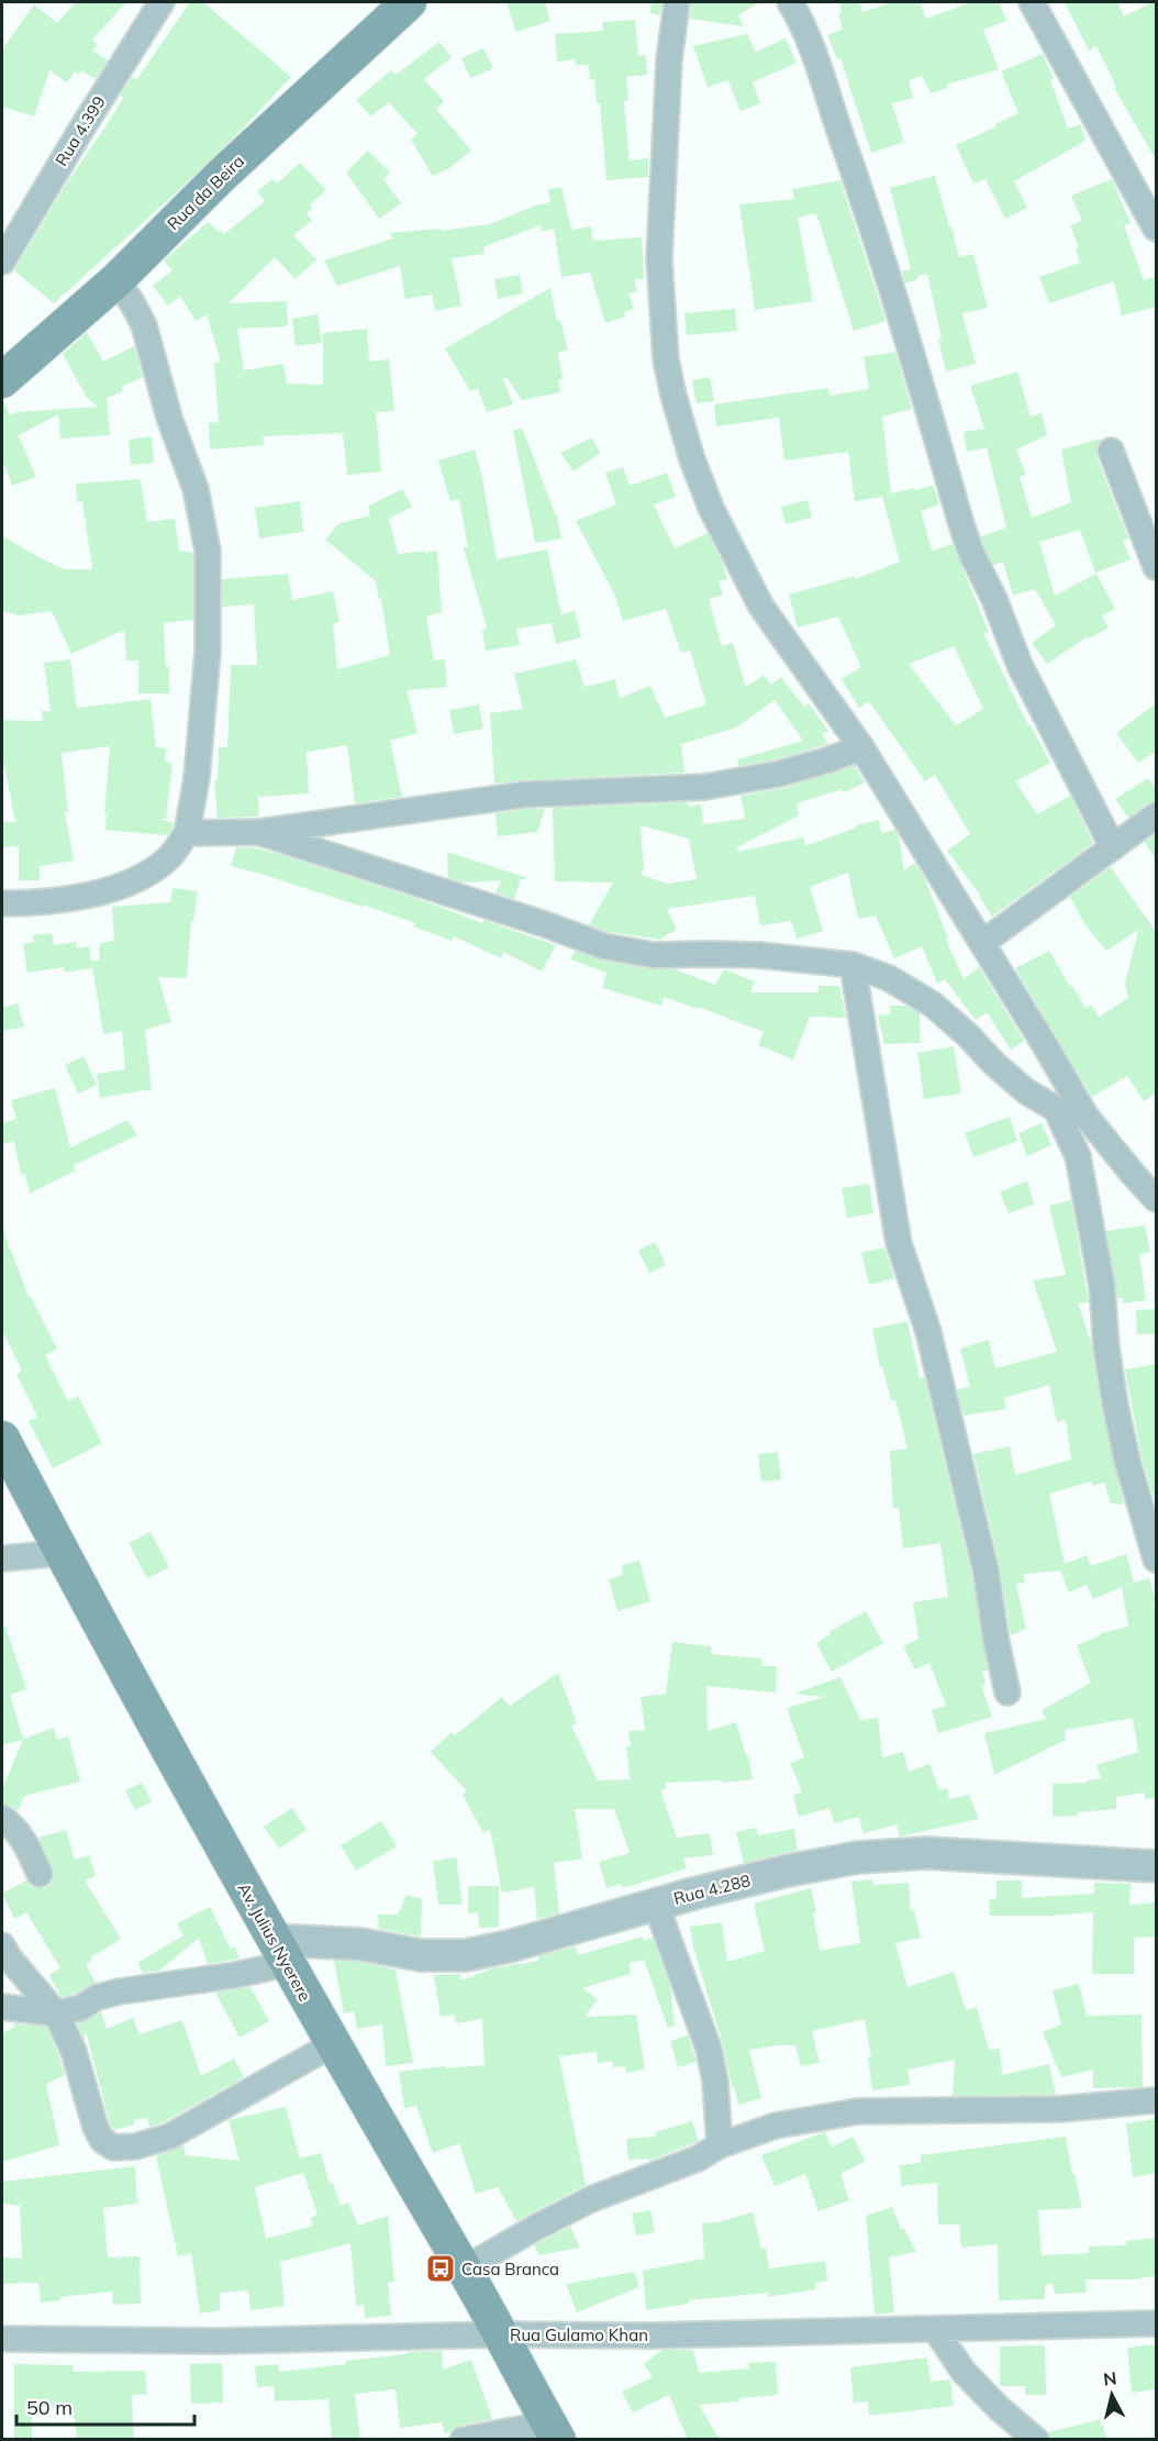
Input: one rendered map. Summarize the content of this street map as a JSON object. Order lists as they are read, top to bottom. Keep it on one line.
{"streets":{"main road":["Rua da Beira","Av. Julius Nyerere"],"street":["Rua 4.399","Rua 4.288","Rua Gulamo Khan"]},"crossings":[["Rua 4.288","Av. Julius Nyerere"],["Av. Julius Nyerere","Rua Gulamo Khan"]],"places":{"bus stop":["Casa Branca"]},"scale_bar":"50 m","north":"top"}
